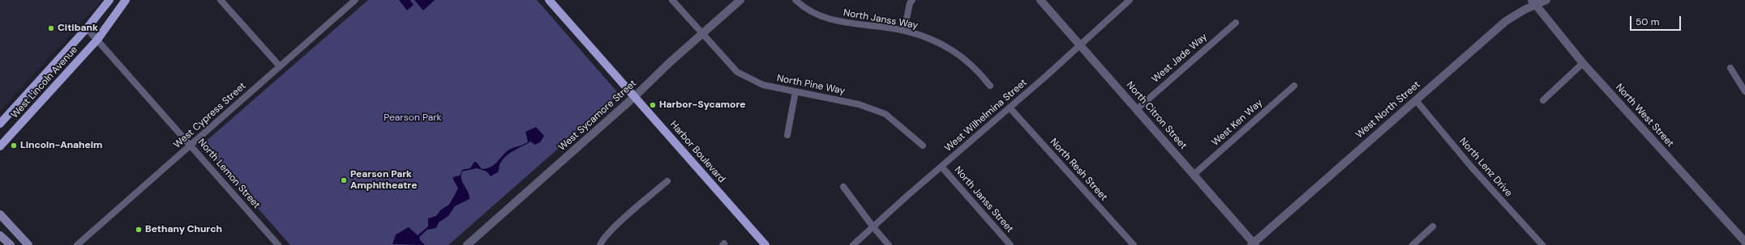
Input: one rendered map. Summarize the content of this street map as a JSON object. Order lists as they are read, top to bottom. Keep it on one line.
{"streets":{"main road":["West Lincoln Avenue","Harbor Boulevard"],"street":["North Janss Way","West Jade Way","North Pine Way","West North Street","West Cypress Street","West Sycamore Street","West Wilhelmina Street","North Citron Street","North West Street","West Ken Way","North Lenz Drive","North Resh Street","North Lemon Street","North Janss Street"]},"crossings":[["West Jade Way","North Citron Street"],["West Lincoln Avenue","North Lemon Street"],["North Pine Way","West Sycamore Street"],["West North Street","North Citron Street"],["West North Street","North West Street"],["West North Street","North Lenz Drive"],["West Cypress Street","North Lemon Street"],["West Sycamore Street","Harbor Boulevard"],["West Wilhelmina Street","North Citron Street"],["West Wilhelmina Street","North Resh Street"],["West Wilhelmina Street","North Janss Street"],["North Citron Street","West Ken Way"]],"parks":["Pearson Park"],"places":["Citibank","Harbor-Sycamore","Lincoln-Anaheim","Pearson Park Amphitheatre","Bethany Church"],"scale_bar":"50 m"}
